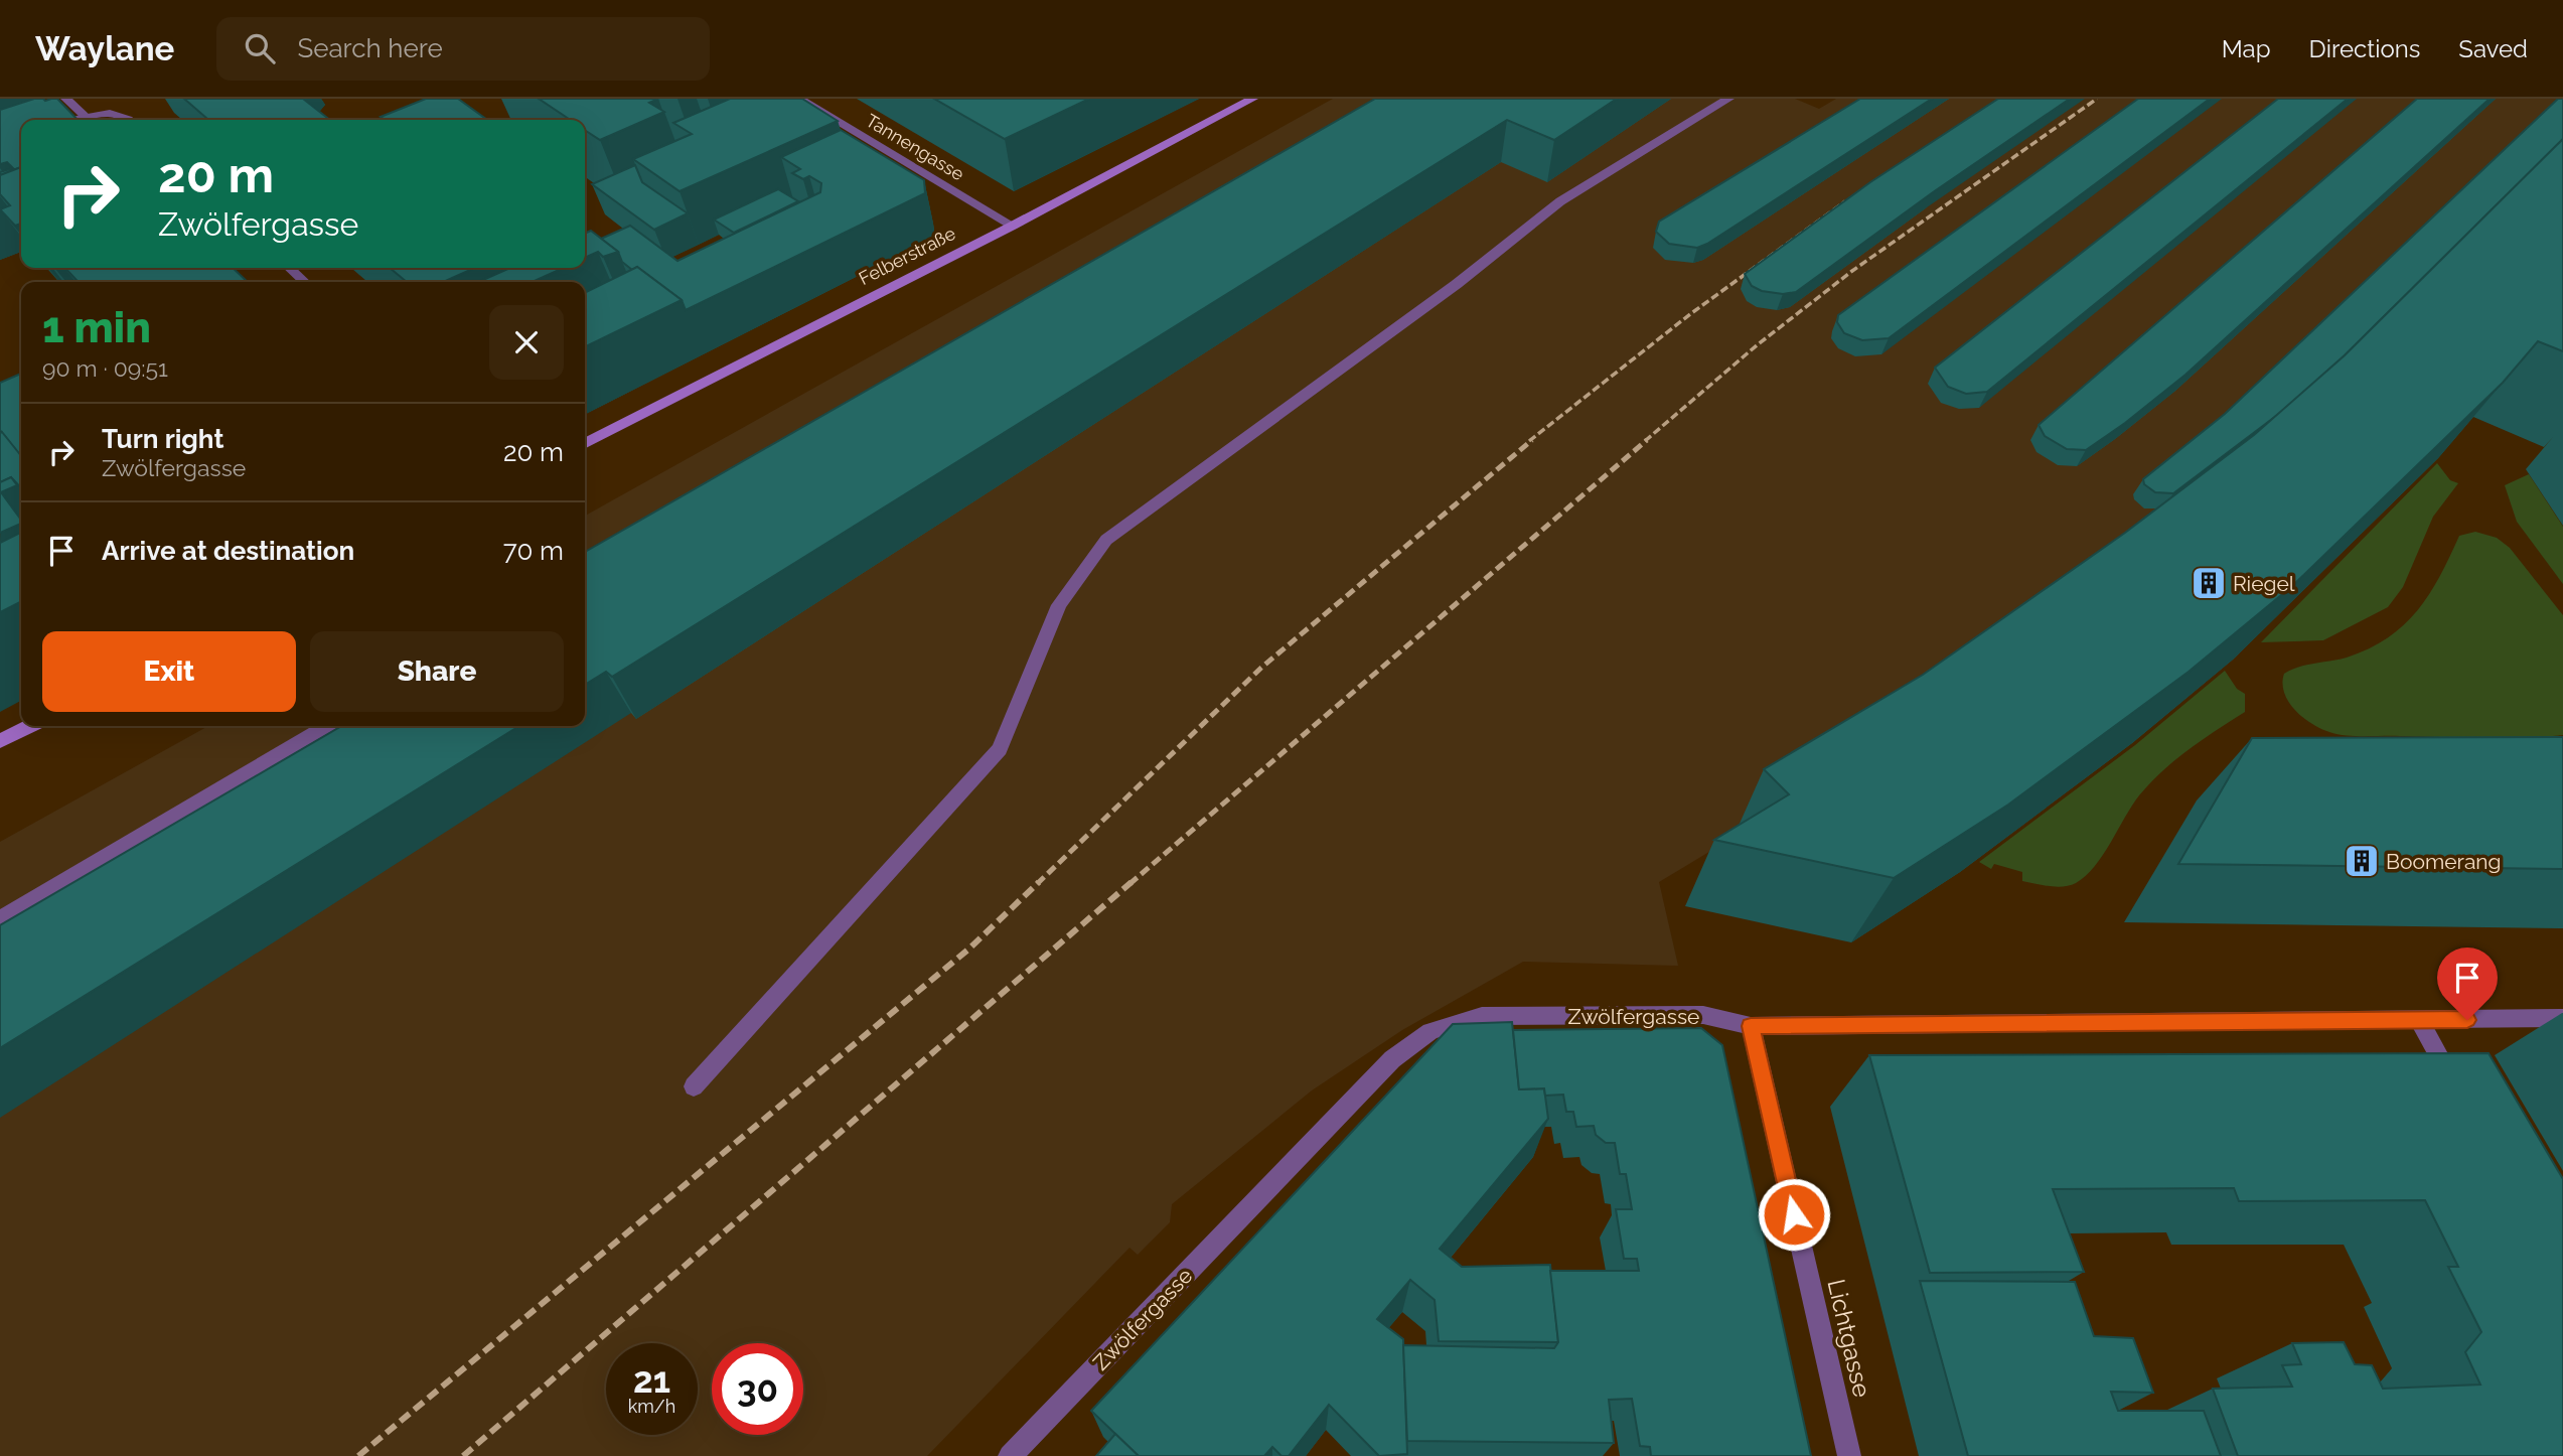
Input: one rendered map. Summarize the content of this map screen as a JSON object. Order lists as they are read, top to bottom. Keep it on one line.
{"streets":{"main road":["Felberstraße"],"street":["Tannengasse","Zwölfergasse","Lichtgasse"]},"crossings":[["Tannengasse","Felberstraße"],["Zwölfergasse","Lichtgasse"]],"places":{"building":["Riegel","Boomerang"]},"page":{"header":"Waylane","search":"Search here","nav":["Map","Directions","Saved"],"turn":["20 m","Zwölfergasse"],"heading":["1 min","90 m · 09:51"],"list":[{"name":"Turn right","note":"Zwölfergasse","value":"20 m"},{"name":"Arrive at destination","value":"70 m"}],"buttons":["Exit","Share"],"speed":"21 km/h","limit":"30"}}
